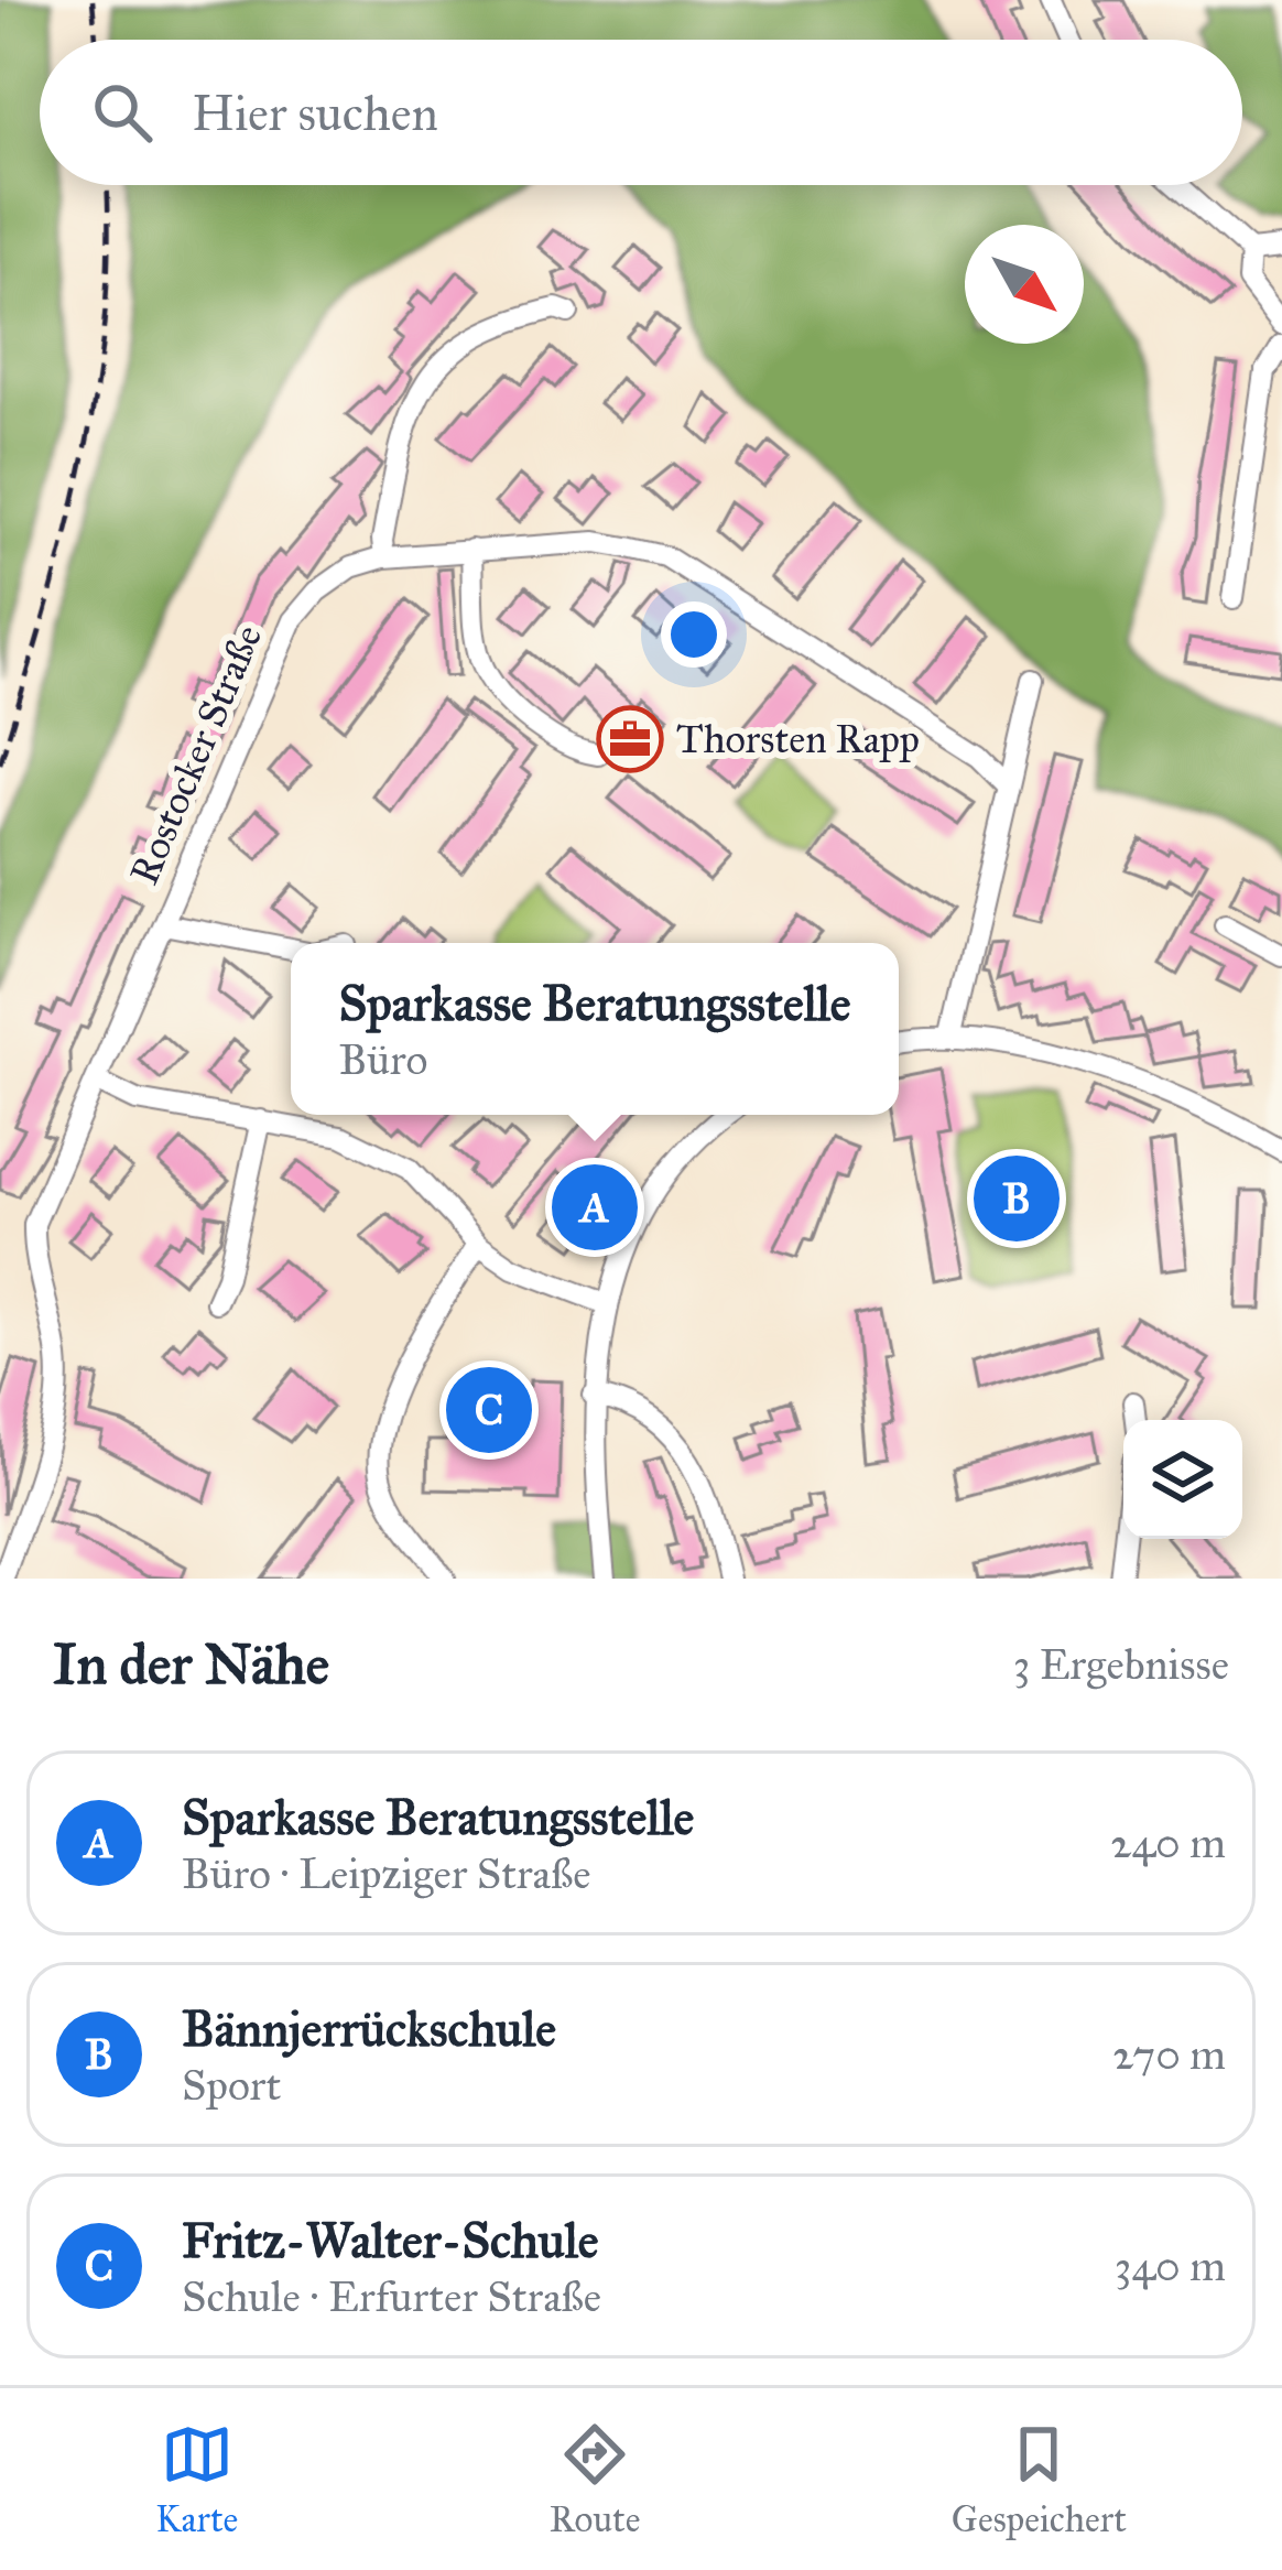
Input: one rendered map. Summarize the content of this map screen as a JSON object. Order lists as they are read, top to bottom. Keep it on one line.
{"streets":{"street":["Rostocker Straße"]},"places":{"office":["Thorsten Rapp"]},"north":"bottom right","page":{"search":"Hier suchen","popup":["Sparkasse Beratungsstelle","Büro"],"pins":["B","A","C"],"heading":["In der Nähe","3 Ergebnisse"],"list":[{"mark":"A","name":"Sparkasse Beratungsstelle","note":"Büro · Leipziger Straße","value":"240 m"},{"mark":"B","name":"Bännjerrückschule","note":"Sport","value":"270 m"},{"mark":"C","name":"Fritz-Walter-Schule","note":"Schule · Erfurter Straße","value":"340 m"}],"nav":["Karte","Route","Gespeichert"]}}
